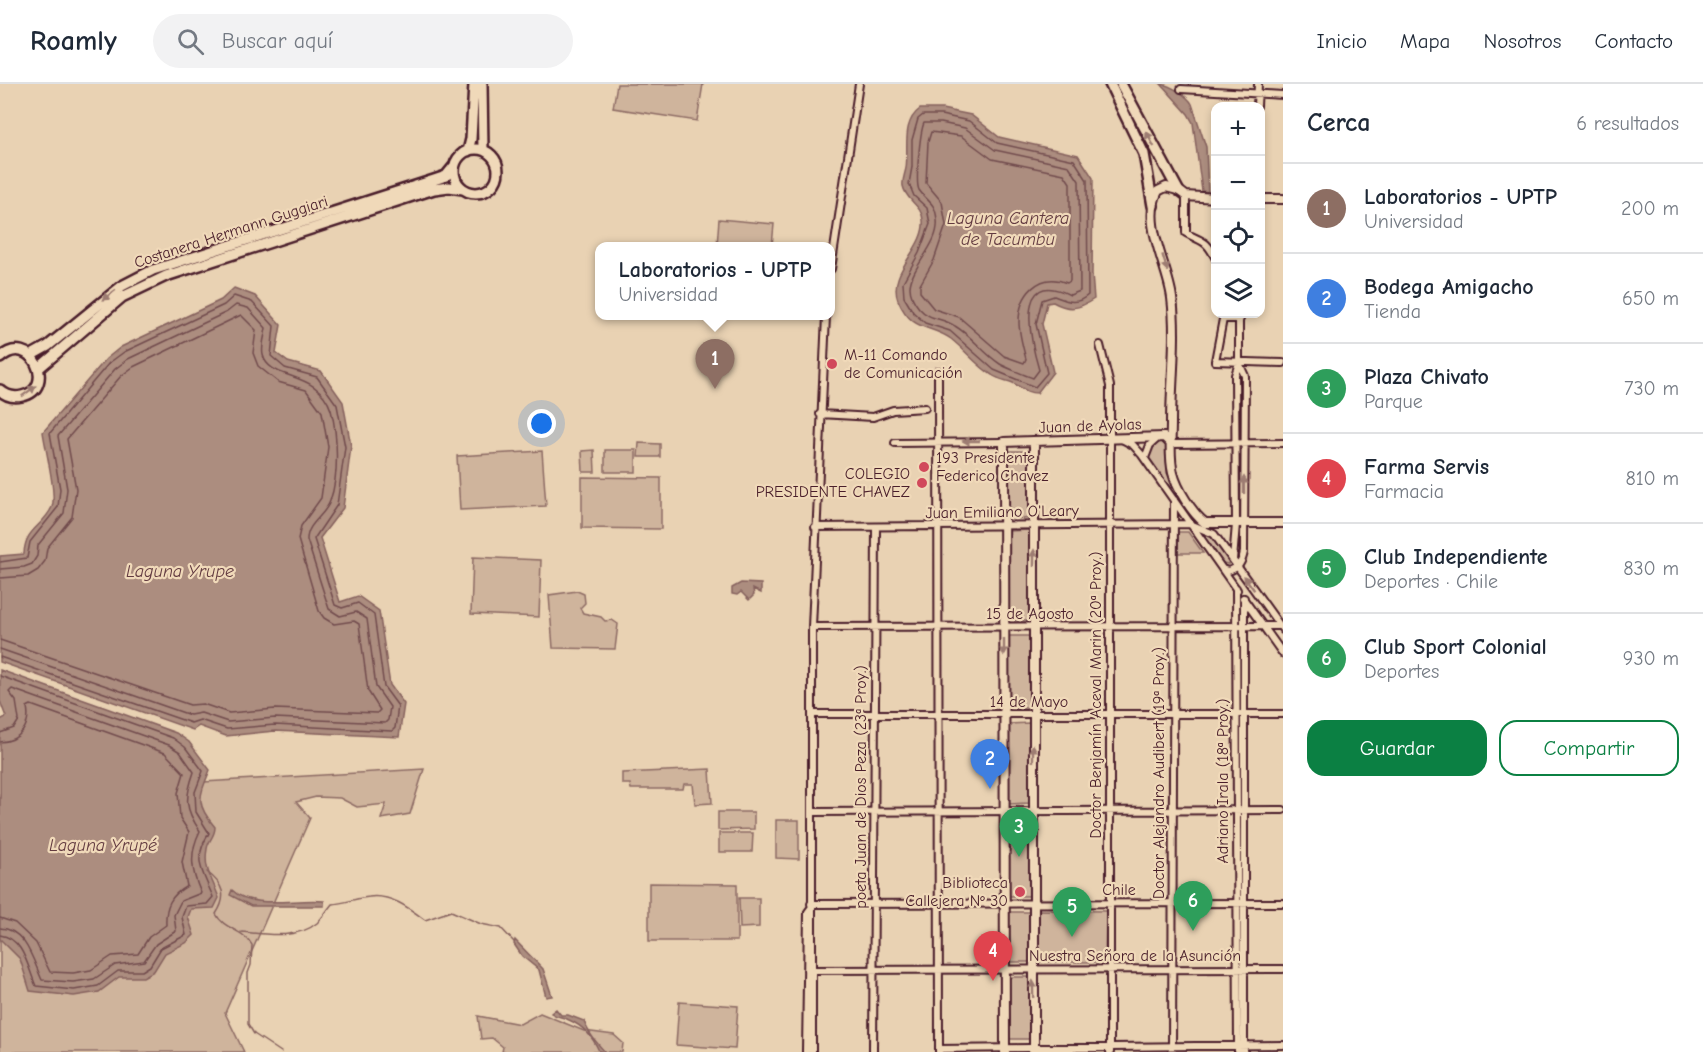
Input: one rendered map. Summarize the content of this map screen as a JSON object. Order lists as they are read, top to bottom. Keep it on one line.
{"streets":{"highway":["Costanera Hermann Guggiari"],"main road":["Juan de Ayolas"],"street":["Juan Emiliano O'Leary","15 de Agosto","Doctor Benjamín Aceval Marin (20ª Proy.)","14 de Mayo","Doctor Alejandro Audibert (19ª Proy.)","Adriano Irala (18ª Proy.)","poeta Juan de Dios Peza (23ª Proy.)","Chile","Nuestra Señora de la Asunción"]},"crossings":[["Juan de Ayolas","Doctor Benjamín Aceval Marin (20ª Proy.)"],["Juan Emiliano O'Leary","Doctor Benjamín Aceval Marin (20ª Proy.)"],["Juan Emiliano O'Leary","Doctor Alejandro Audibert (19ª Proy.)"],["Juan Emiliano O'Leary","poeta Juan de Dios Peza (23ª Proy.)"],["15 de Agosto","Doctor Benjamín Aceval Marin (20ª Proy.)"],["15 de Agosto","Doctor Alejandro Audibert (19ª Proy.)"],["15 de Agosto","Adriano Irala (18ª Proy.)"],["15 de Agosto","poeta Juan de Dios Peza (23ª Proy.)"],["Doctor Benjamín Aceval Marin (20ª Proy.)","14 de Mayo"],["Doctor Benjamín Aceval Marin (20ª Proy.)","Chile"],["Doctor Benjamín Aceval Marin (20ª Proy.)","Nuestra Señora de la Asunción"],["14 de Mayo","Doctor Alejandro Audibert (19ª Proy.)"],["14 de Mayo","Adriano Irala (18ª Proy.)"],["14 de Mayo","poeta Juan de Dios Peza (23ª Proy.)"],["Doctor Alejandro Audibert (19ª Proy.)","Chile"],["Doctor Alejandro Audibert (19ª Proy.)","Nuestra Señora de la Asunción"],["Adriano Irala (18ª Proy.)","Chile"],["Adriano Irala (18ª Proy.)","Nuestra Señora de la Asunción"],["poeta Juan de Dios Peza (23ª Proy.)","Chile"],["poeta Juan de Dios Peza (23ª Proy.)","Nuestra Señora de la Asunción"]],"water":["Laguna Cantera de Tacumbu","Laguna Yrupe","Laguna Yrupé"],"places":["M-11 Comando de Comunicación","193 Presidente Federico Chavez","COLEGIO PRESIDENTE CHAVEZ","Biblioteca Callejera Nº 30"],"page":{"header":"Roamly","search":"Buscar aquí","nav":["Inicio","Mapa","Nosotros","Contacto"],"heading":["Cerca","6 resultados"],"map_buttons":["+","−"],"list":[{"mark":"1","name":"Laboratorios - UPTP","note":"Universidad","value":"200 m"},{"mark":"2","name":"Bodega Amigacho","note":"Tienda","value":"650 m"},{"mark":"3","name":"Plaza Chivato","note":"Parque","value":"730 m"},{"mark":"4","name":"Farma Servis","note":"Farmacia","value":"810 m"},{"mark":"5","name":"Club Independiente","note":"Deportes · Chile","value":"830 m"},{"mark":"6","name":"Club Sport Colonial","note":"Deportes","value":"930 m"}],"popup":["Laboratorios - UPTP","Universidad"],"pins":["1","2","3","6","5","4"],"buttons":["Guardar","Compartir"]}}
